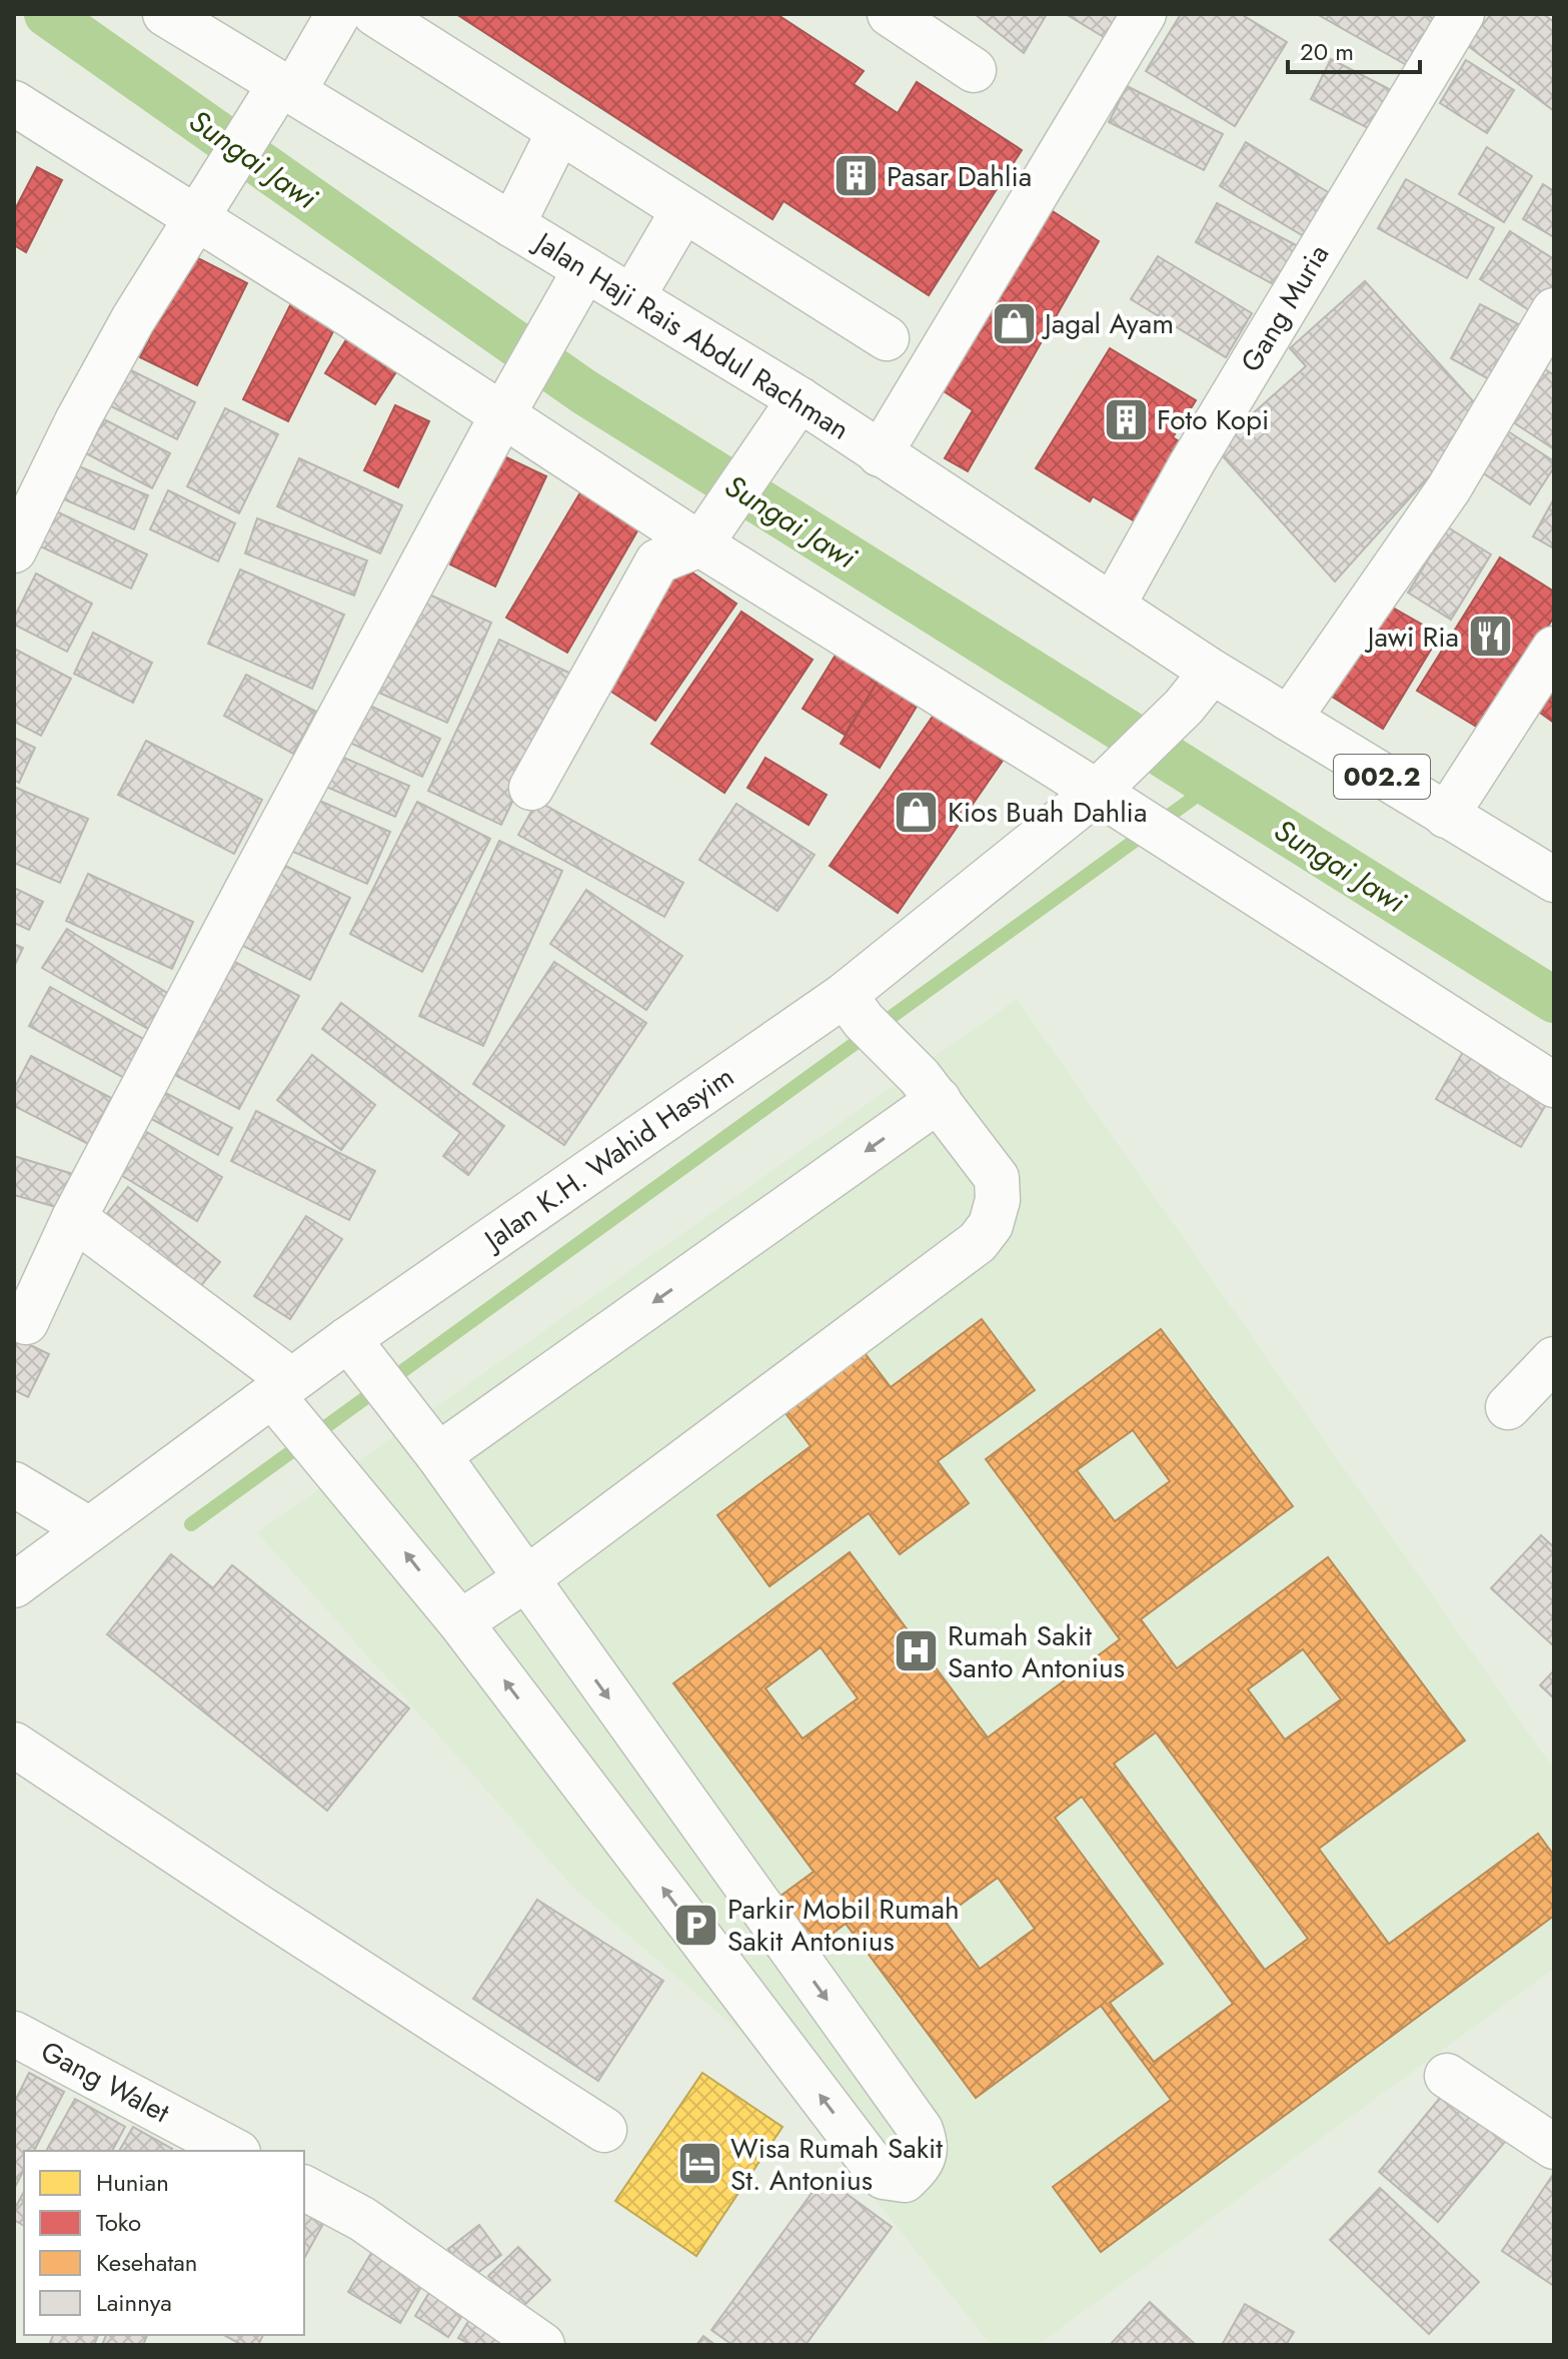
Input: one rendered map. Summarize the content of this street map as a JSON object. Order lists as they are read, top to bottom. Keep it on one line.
{"streets":{"street":["Gang Muria","Jalan Haji Rais Abdul Rachman","002.2","Jalan K.H. Wahid Hasyim","Gang Walet"]},"crossings":[["Gang Muria","Jalan Haji Rais Abdul Rachman"],["Jalan Haji Rais Abdul Rachman","002.2"],["Jalan Haji Rais Abdul Rachman","Jalan K.H. Wahid Hasyim"],["002.2","Jalan K.H. Wahid Hasyim"]],"water":["Sungai Jawi"],"places":{"building":["Pasar Dahlia","Foto Kopi"],"shop":["Jagal Ayam","Kios Buah Dahlia"],"restaurant":["Jawi Ria"],"hospital":["Rumah Sakit Santo Antonius"],"parking":["Parkir Mobil Rumah Sakit Antonius"],"hotel":["Wisa Rumah Sakit St. Antonius"]},"legend":["Hunian","Toko","Kesehatan","Lainnya"],"scale_bar":"20 m"}
